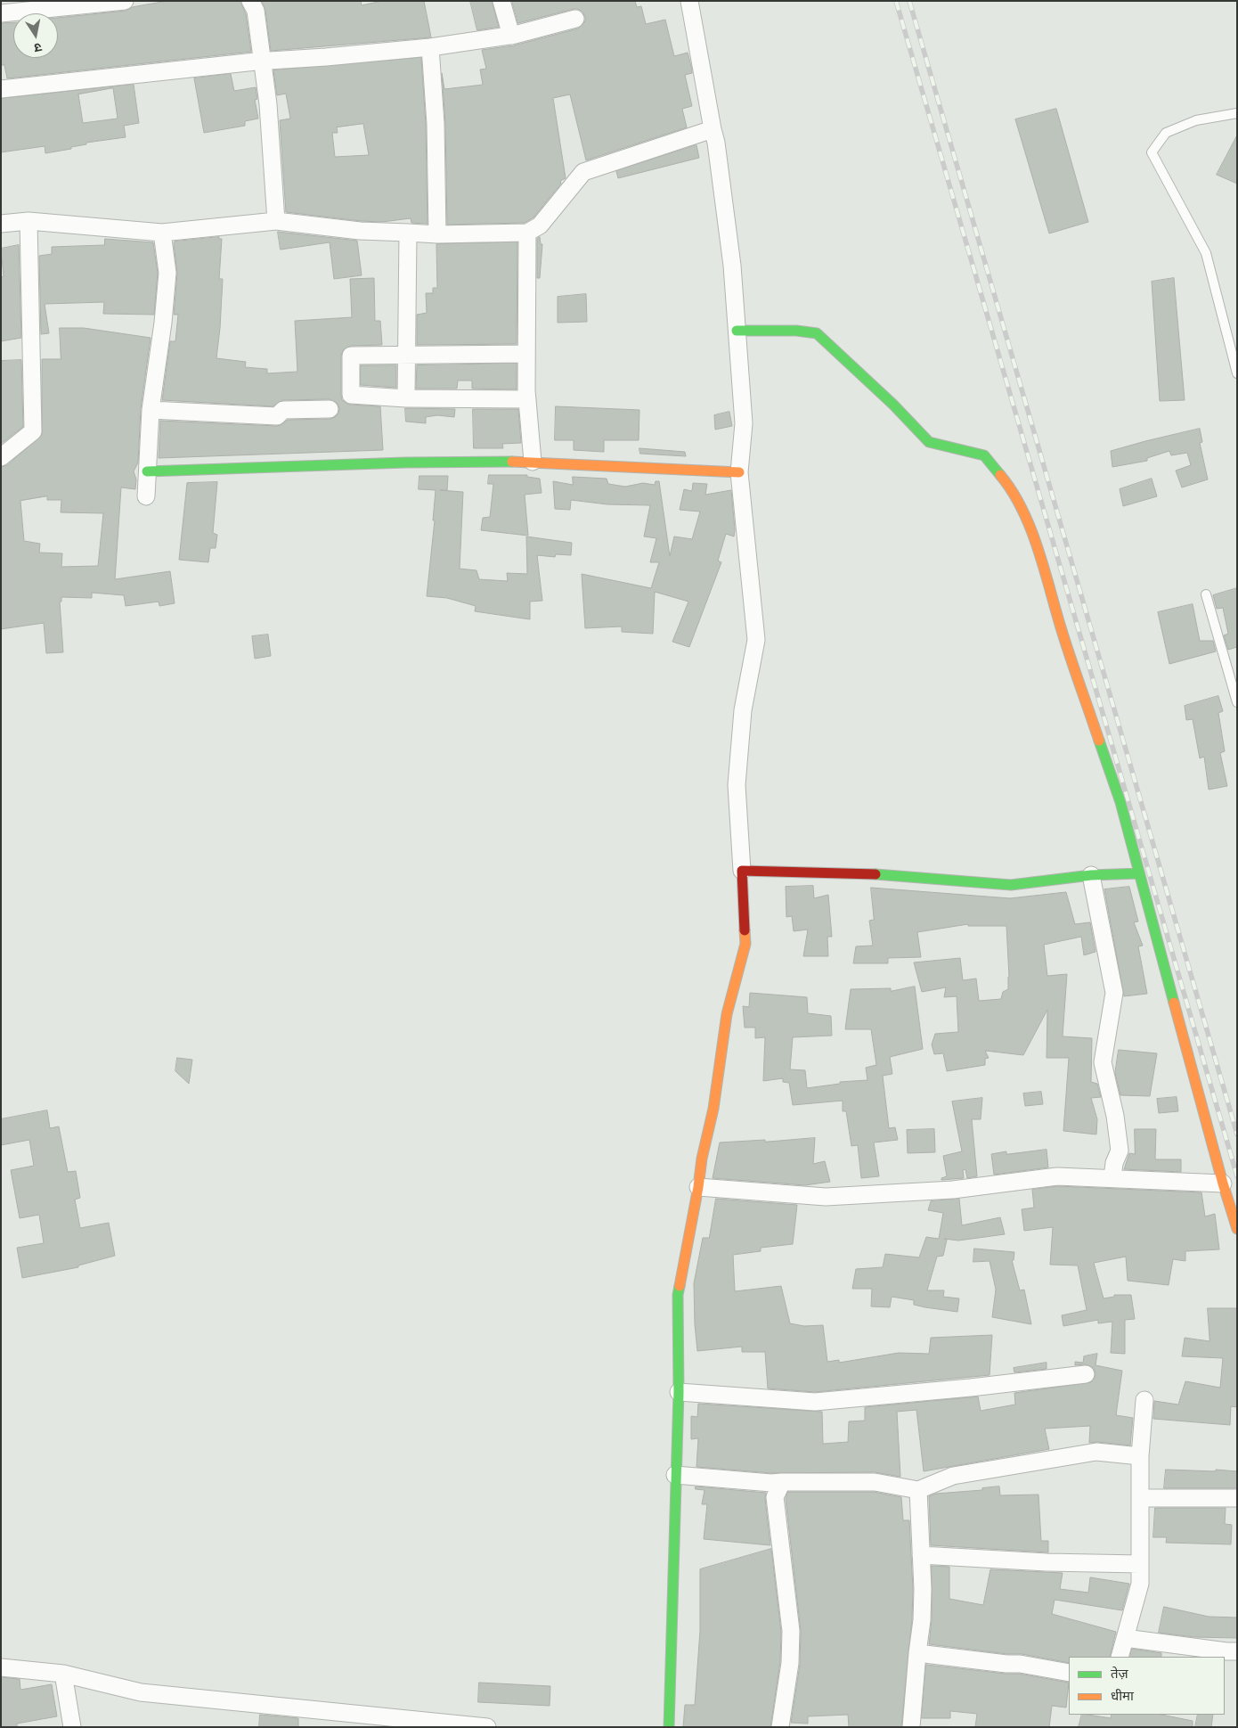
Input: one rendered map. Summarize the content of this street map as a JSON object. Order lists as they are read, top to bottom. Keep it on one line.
{"legend":["तेज़","धीमा"],"north":"bottom"}
